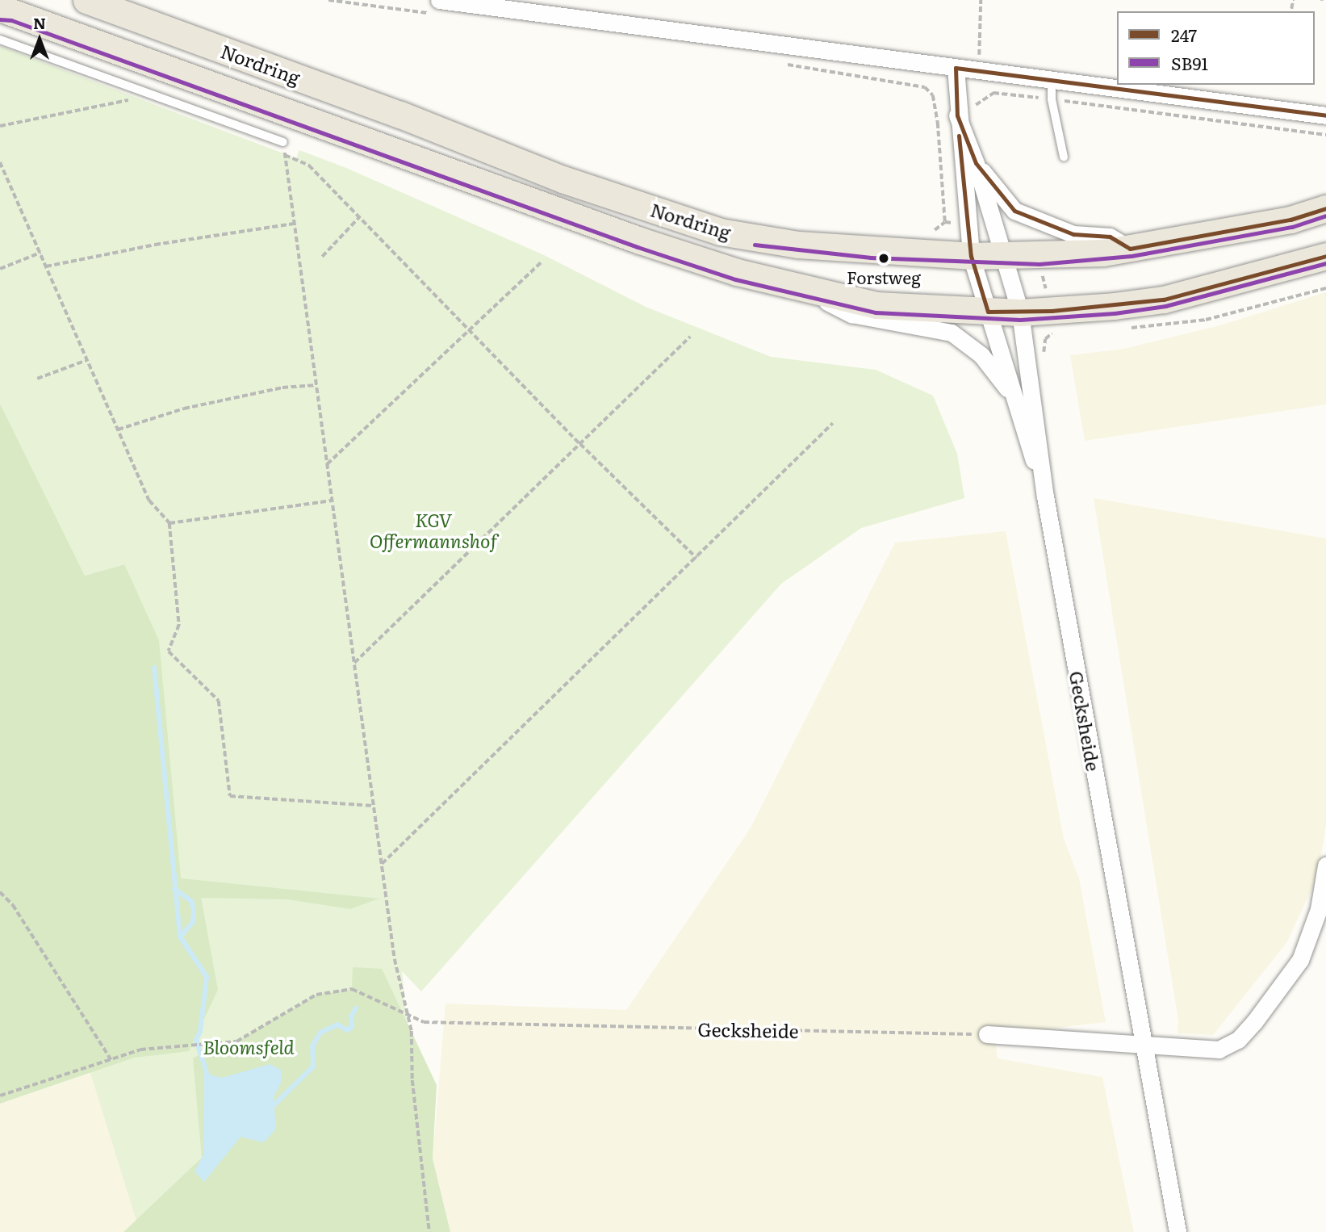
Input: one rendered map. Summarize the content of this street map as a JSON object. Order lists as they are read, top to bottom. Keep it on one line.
{"streets":{"main road":["Nordring"],"street":["Gecksheide"]},"crossings":[["Nordring","Gecksheide"]],"parks":["KGV Offermannshof","Bloomsfeld"],"places":["Forstweg"],"lines":["transit line SB91","transit line 247"],"legend":["247","SB91"],"north":"top"}
